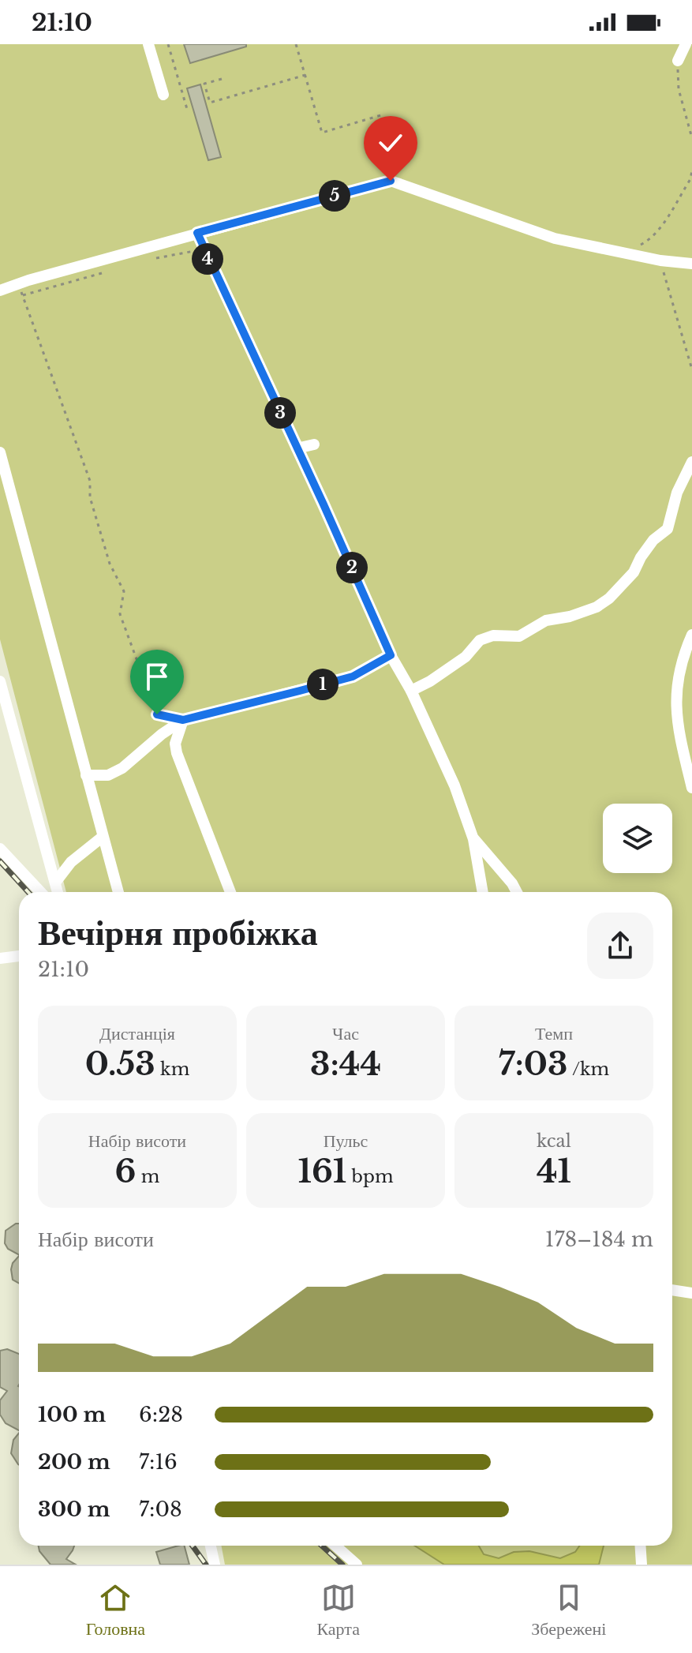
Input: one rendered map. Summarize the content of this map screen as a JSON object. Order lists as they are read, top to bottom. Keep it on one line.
{"page":{"status":"21:10","pins":["5","4","3","2","1"],"heading":["Вечірня пробіжка","21:10"],"stats":[["Дистанція","0.53 km"],["Час","3:44"],["Темп","7:03 /km"],["Набір висоти","6 m"],["Пульс","161 bpm"],["kcal","41"]],"chart":["Набір висоти","178–184 m"],"list":[{"name":"100 m","note":"6:28"},{"name":"200 m","note":"7:16"},{"name":"300 m","note":"7:08"}],"tabs":["Головна","Карта","Збережені"]}}
